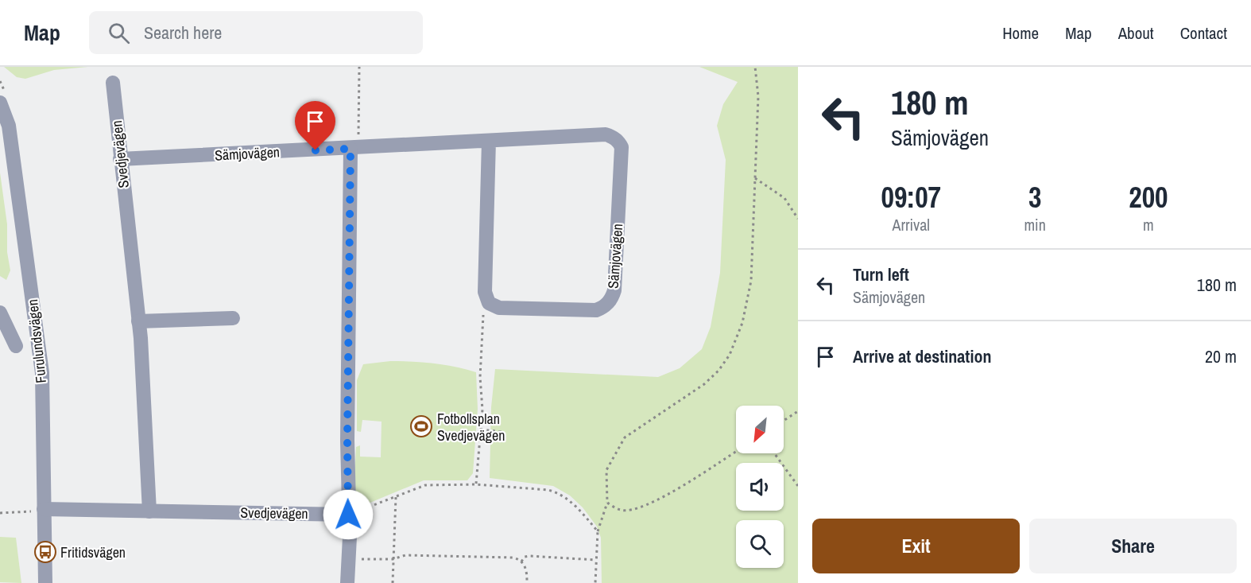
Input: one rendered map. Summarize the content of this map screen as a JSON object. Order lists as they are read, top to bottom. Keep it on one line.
{"streets":{"street":["Sämjovägen","Svedjevägen","Furulundsvägen"]},"crossings":[["Sämjovägen","Svedjevägen"],["Svedjevägen","Furulundsvägen"]],"places":{"sports":["Fotbollsplan Svedjevägen"],"bus stop":["Fritidsvägen"]},"north":"bottom left","page":{"header":"Map","search":"Search here","nav":["Home","Map","About","Contact"],"turn":["180 m","Sämjovägen"],"eta":["09:07","Arrival","3","min","200","m"],"list":[{"name":"Turn left","note":"Sämjovägen","value":"180 m"},{"name":"Arrive at destination","value":"20 m"}],"buttons":["Exit","Share"]}}
